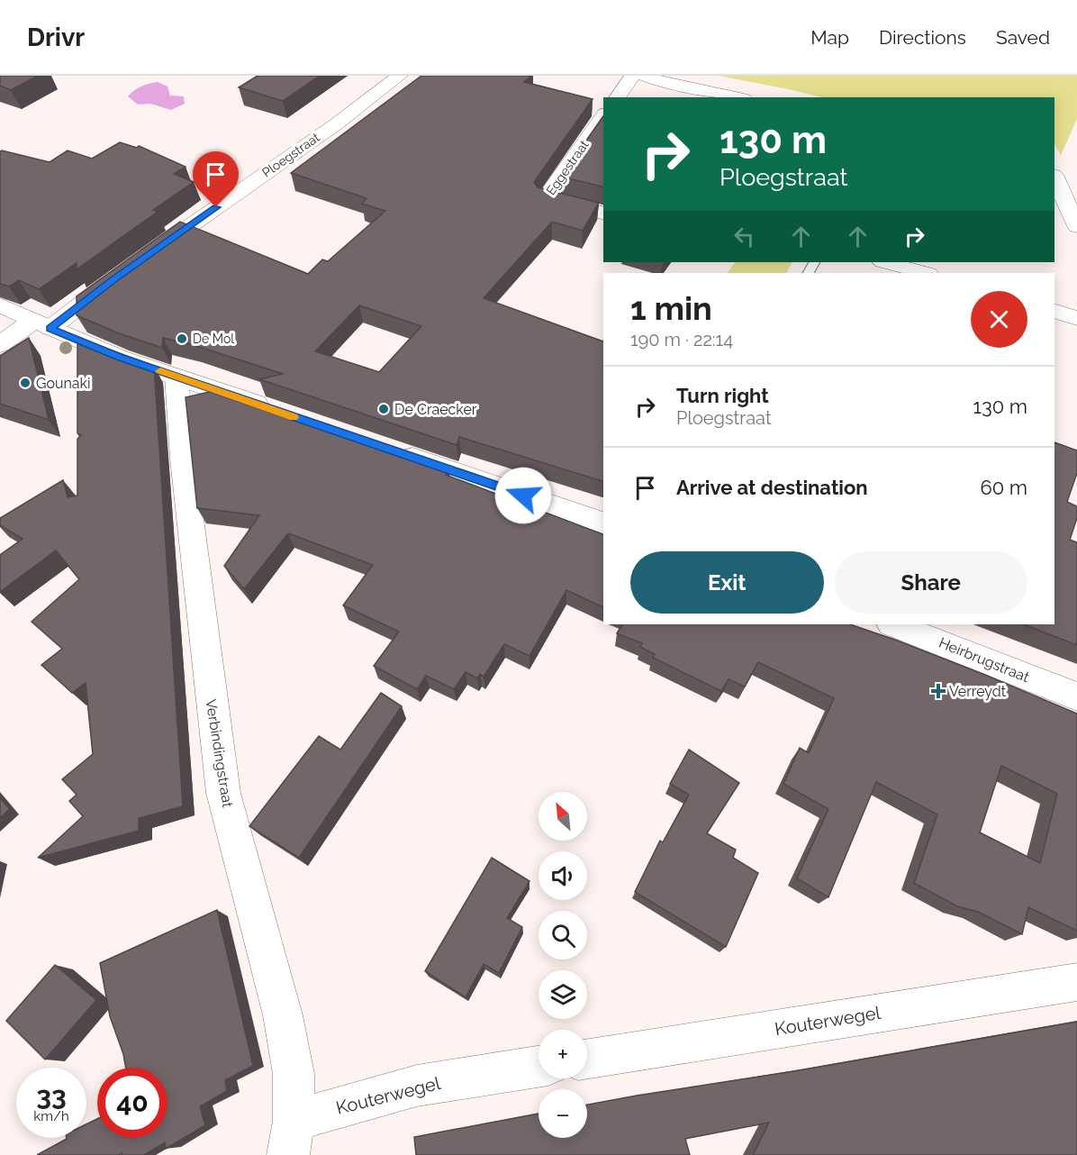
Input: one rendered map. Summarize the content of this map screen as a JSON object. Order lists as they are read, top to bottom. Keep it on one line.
{"streets":{"street":["Ploegstraat","Eggestraat","Heirbrugstraat","Verbindingstraat","Kouterwegel"]},"crossings":[["Verbindingstraat","Kouterwegel"]],"places":{"other":["De Mol","Gounaki","De Craecker"],"health":["Verreydt"]},"north":"top left","page":{"header":"Drivr","nav":["Map","Directions","Saved"],"turn":["130 m","Ploegstraat"],"heading":["1 min","190 m · 22:14"],"list":[{"name":"Turn right","note":"Ploegstraat","value":"130 m"},{"name":"Arrive at destination","value":"60 m"}],"buttons":["Exit","Share"],"map_buttons":["+","−"],"speed":"33 km/h","limit":"40"}}
